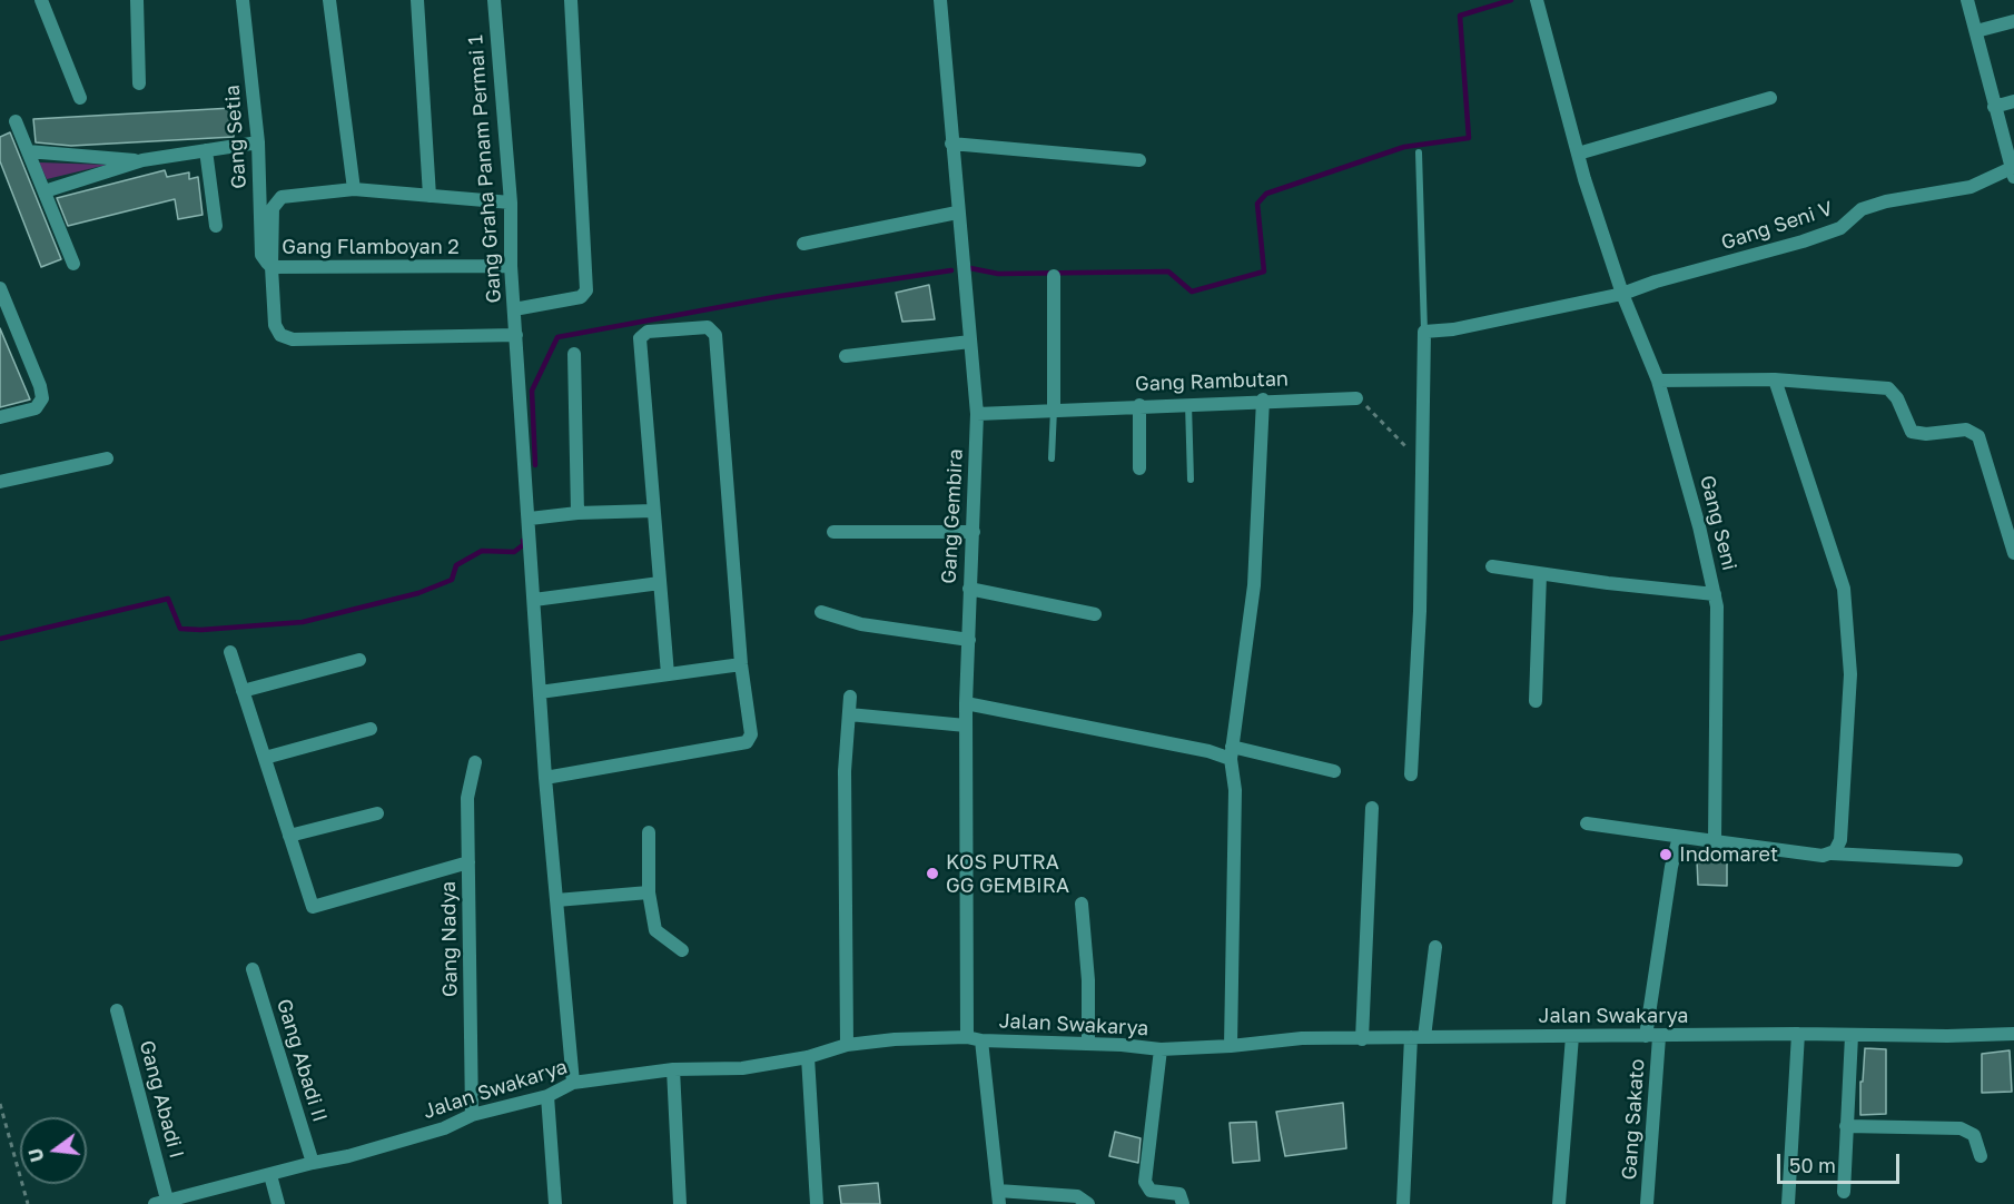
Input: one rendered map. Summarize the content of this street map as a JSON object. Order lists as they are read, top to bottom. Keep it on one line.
{"streets":{"street":["Gang Setia","Gang Graha Panam Permai 1","Gang Seni V","Gang Flamboyan 2","Gang Rambutan","Gang Gembira","Gang Seni","Gang Nadya","Jalan Swakarya","Gang Abadi II","Gang Abadi I","Gang Sakato"]},"crossings":[["Gang Setia","Gang Flamboyan 2"],["Gang Graha Panam Permai 1","Gang Flamboyan 2"],["Gang Graha Panam Permai 1","Jalan Swakarya"],["Gang Seni V","Gang Seni"],["Gang Rambutan","Gang Gembira"],["Gang Gembira","Jalan Swakarya"],["Gang Nadya","Jalan Swakarya"],["Jalan Swakarya","Gang Abadi II"],["Jalan Swakarya","Gang Abadi I"],["Jalan Swakarya","Gang Sakato"]],"places":["Indomaret","KOS PUTRA GG GEMBIRA"],"scale_bar":"50 m","north":"left"}
